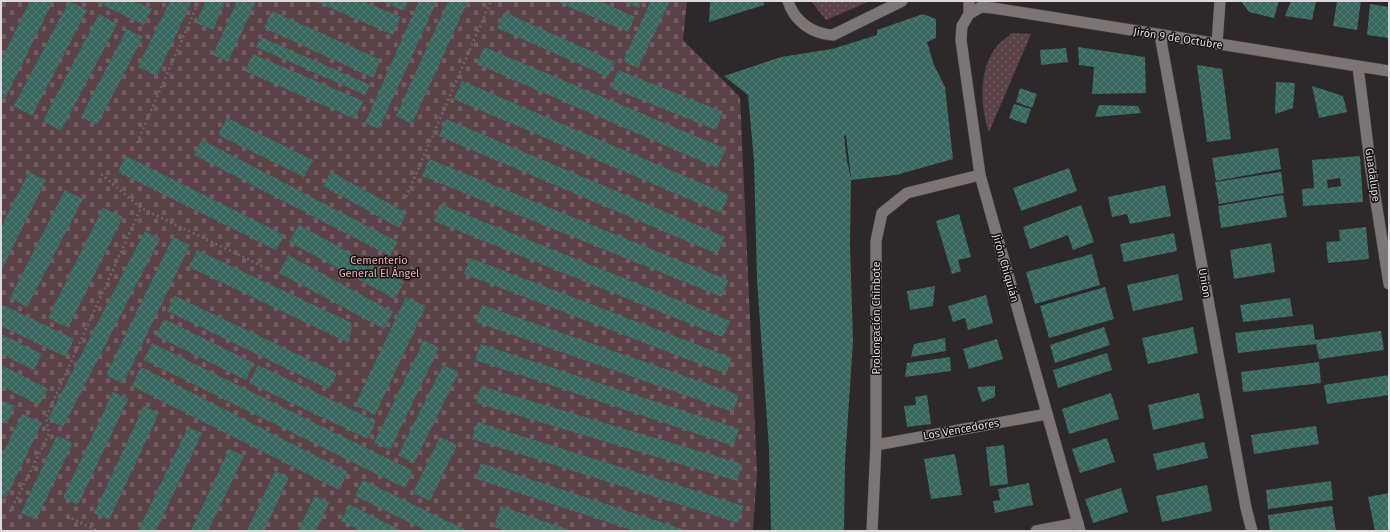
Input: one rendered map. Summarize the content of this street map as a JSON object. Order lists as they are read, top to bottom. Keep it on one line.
{"streets":{"street":["Jirón 9 de Octubre","Guadalupe","Jirón Chiquián","Union","Prolongación Chinbote","Los Vencedores"]},"crossings":[["Jirón 9 de Octubre","Guadalupe"],["Jirón 9 de Octubre","Jirón Chiquián"],["Jirón 9 de Octubre","Union"],["Jirón Chiquián","Prolongación Chinbote"],["Jirón Chiquián","Los Vencedores"],["Prolongación Chinbote","Los Vencedores"]],"parks":["Cementerio General El Ángel"]}
